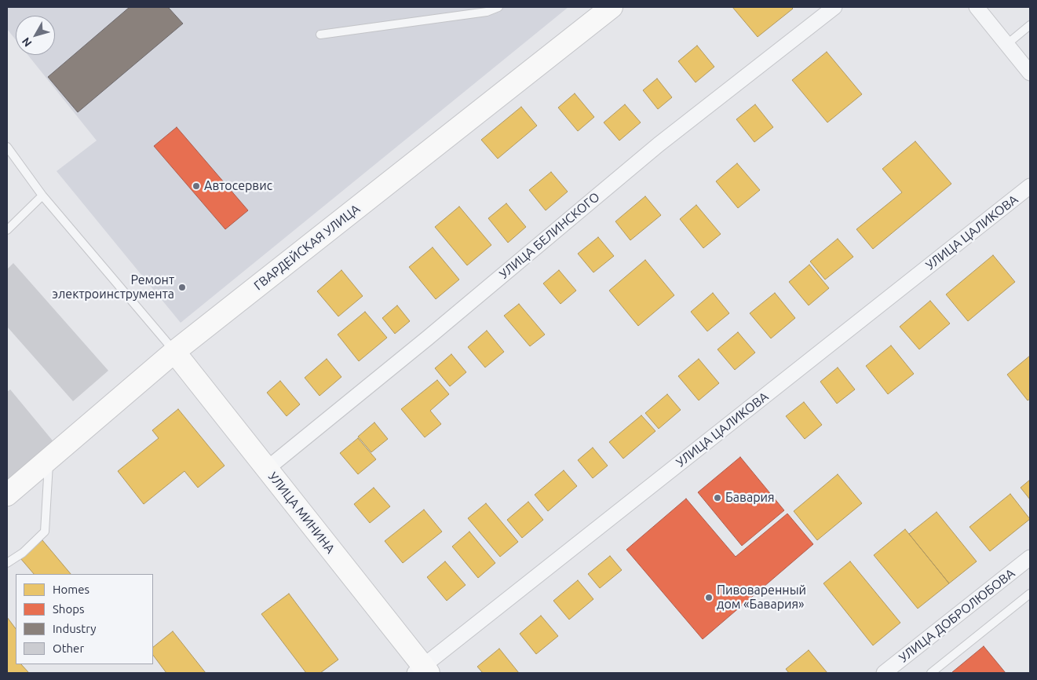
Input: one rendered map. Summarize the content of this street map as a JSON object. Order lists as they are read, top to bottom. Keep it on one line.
{"streets":{"street":["УЛИЦА ЦАЛИКОВА","УЛИЦА БЕЛИНСКОГО","ГВАРДЕЙСКАЯ УЛИЦА","УЛИЦА МИНИНА","УЛИЦА ДОБРОЛЮБОВА"]},"crossings":[["УЛИЦА ЦАЛИКОВА","УЛИЦА МИНИНА"],["УЛИЦА БЕЛИНСКОГО","УЛИЦА МИНИНА"],["ГВАРДЕЙСКАЯ УЛИЦА","УЛИЦА МИНИНА"]],"places":["Автосервис","Ремонт электроинструмента","Бавария","Пивоваренный дом «Бавария»"],"legend":["Homes","Shops","Industry","Other"],"north":"bottom left"}
